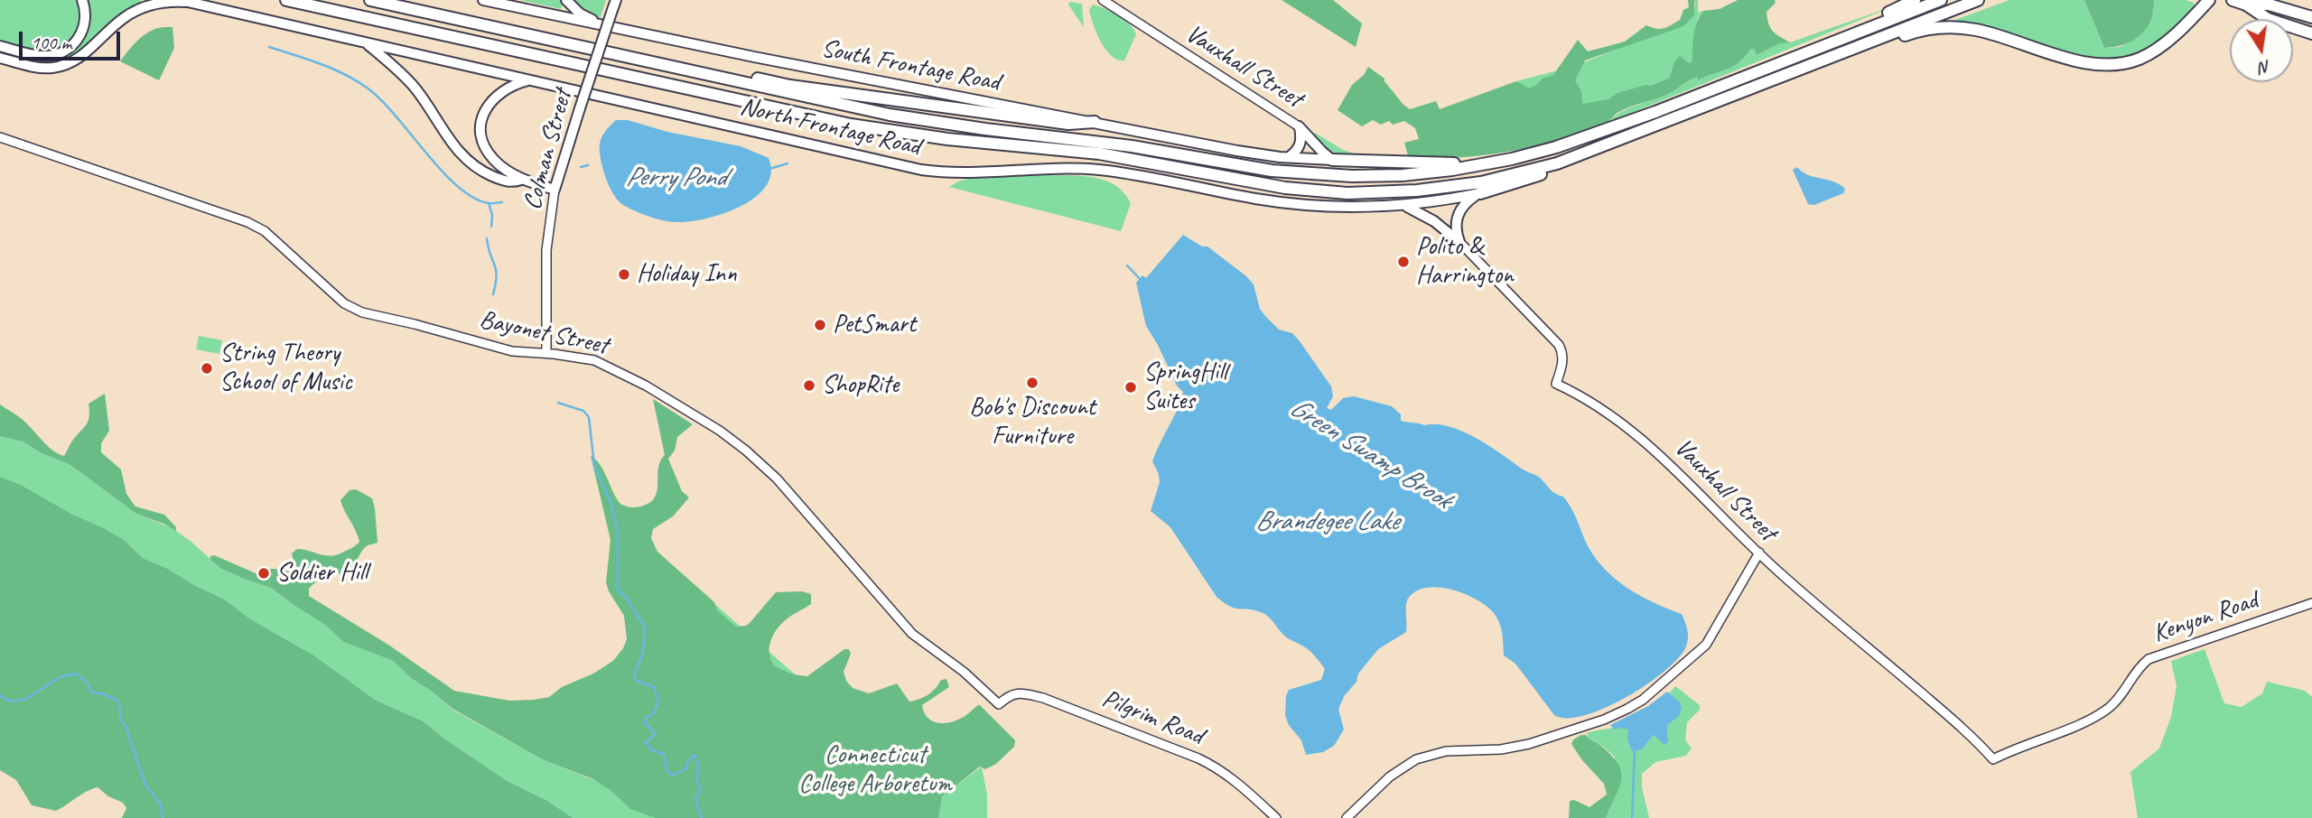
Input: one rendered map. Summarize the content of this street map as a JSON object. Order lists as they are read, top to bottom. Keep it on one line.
{"streets":{"main road":["South Frontage Road","North Frontage Road","Colman Street"],"street":["Vauxhall Street","Bayonet Street","Kenyon Road","Pilgrim Road"]},"crossings":[["Vauxhall Street","Kenyon Road"],["Colman Street","Bayonet Street"],["Bayonet Street","Pilgrim Road"]],"water":["Perry Pond","Green Swamp Brook","Brandegee Lake"],"parks":["Connecticut College Arboretum"],"places":["Polito & Harrington","Holiday Inn","PetSmart","String Theory School of Music","Bob's Discount Furniture","ShopRite","SpringHill Suites","Soldier Hill"],"scale_bar":"100 m","north":"bottom"}
